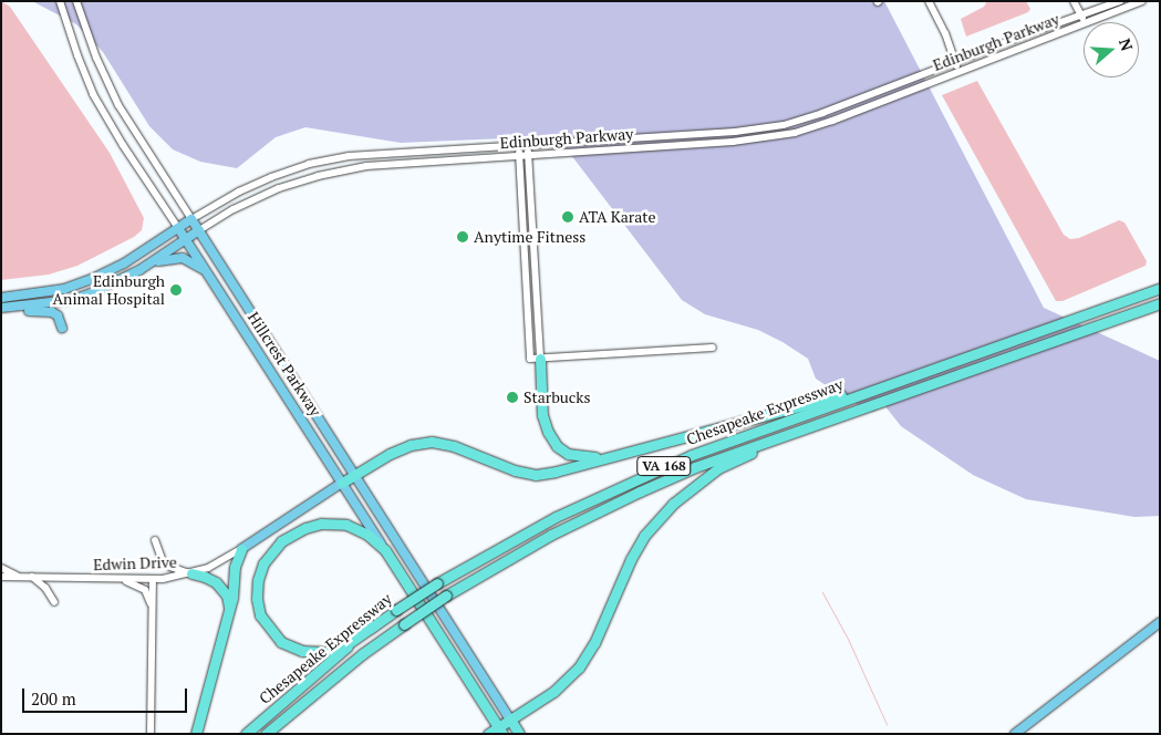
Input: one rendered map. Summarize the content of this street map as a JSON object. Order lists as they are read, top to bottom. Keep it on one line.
{"streets":{"highway":["Hillcrest Parkway","Chesapeake Expressway","VA 168"],"main road":["Edinburgh Parkway","Edwin Drive"]},"crossings":[["Edinburgh Parkway","Hillcrest Parkway"],["Hillcrest Parkway","Edwin Drive"]],"places":["ATA Karate","Anytime Fitness","Edinburgh Animal Hospital","Starbucks"],"scale_bar":"200 m","north":"right"}
